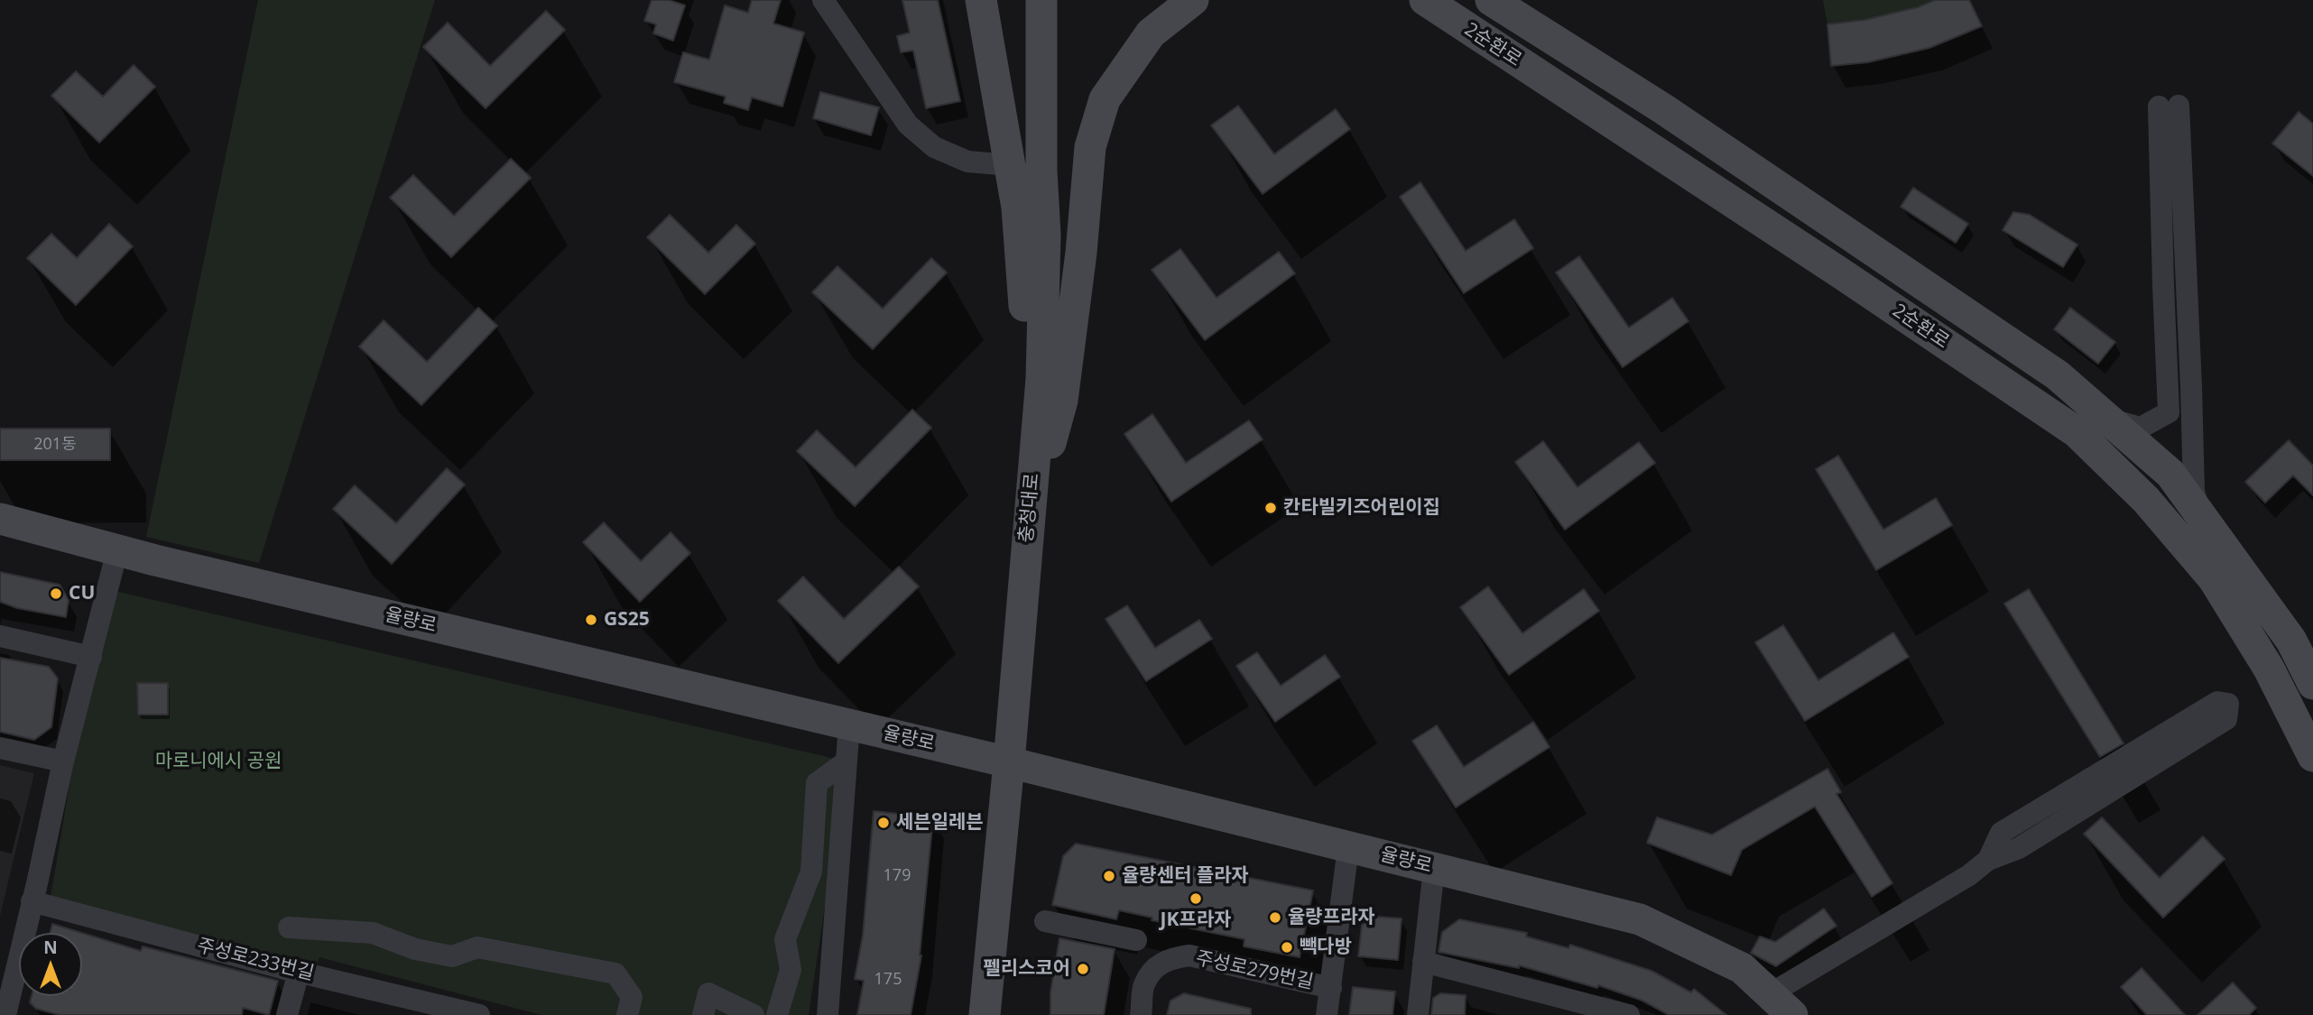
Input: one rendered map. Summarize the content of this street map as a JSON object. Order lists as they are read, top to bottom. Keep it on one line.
{"streets":{"street":["2순환로","충청대로","율량로","주성로233번길","주성로279번길"]},"crossings":[["충청대로","율량로"],["율량로","주성로279번길"]],"parks":["마로니에시 공원"],"places":["칸타빌키즈어린이집","CU","GS25","세븐일레븐","율량센터 플라자","JK프라자","율량프라자","빽다방","펠리스코어"],"house_numbers":["201동","179","175"],"north":"top"}
